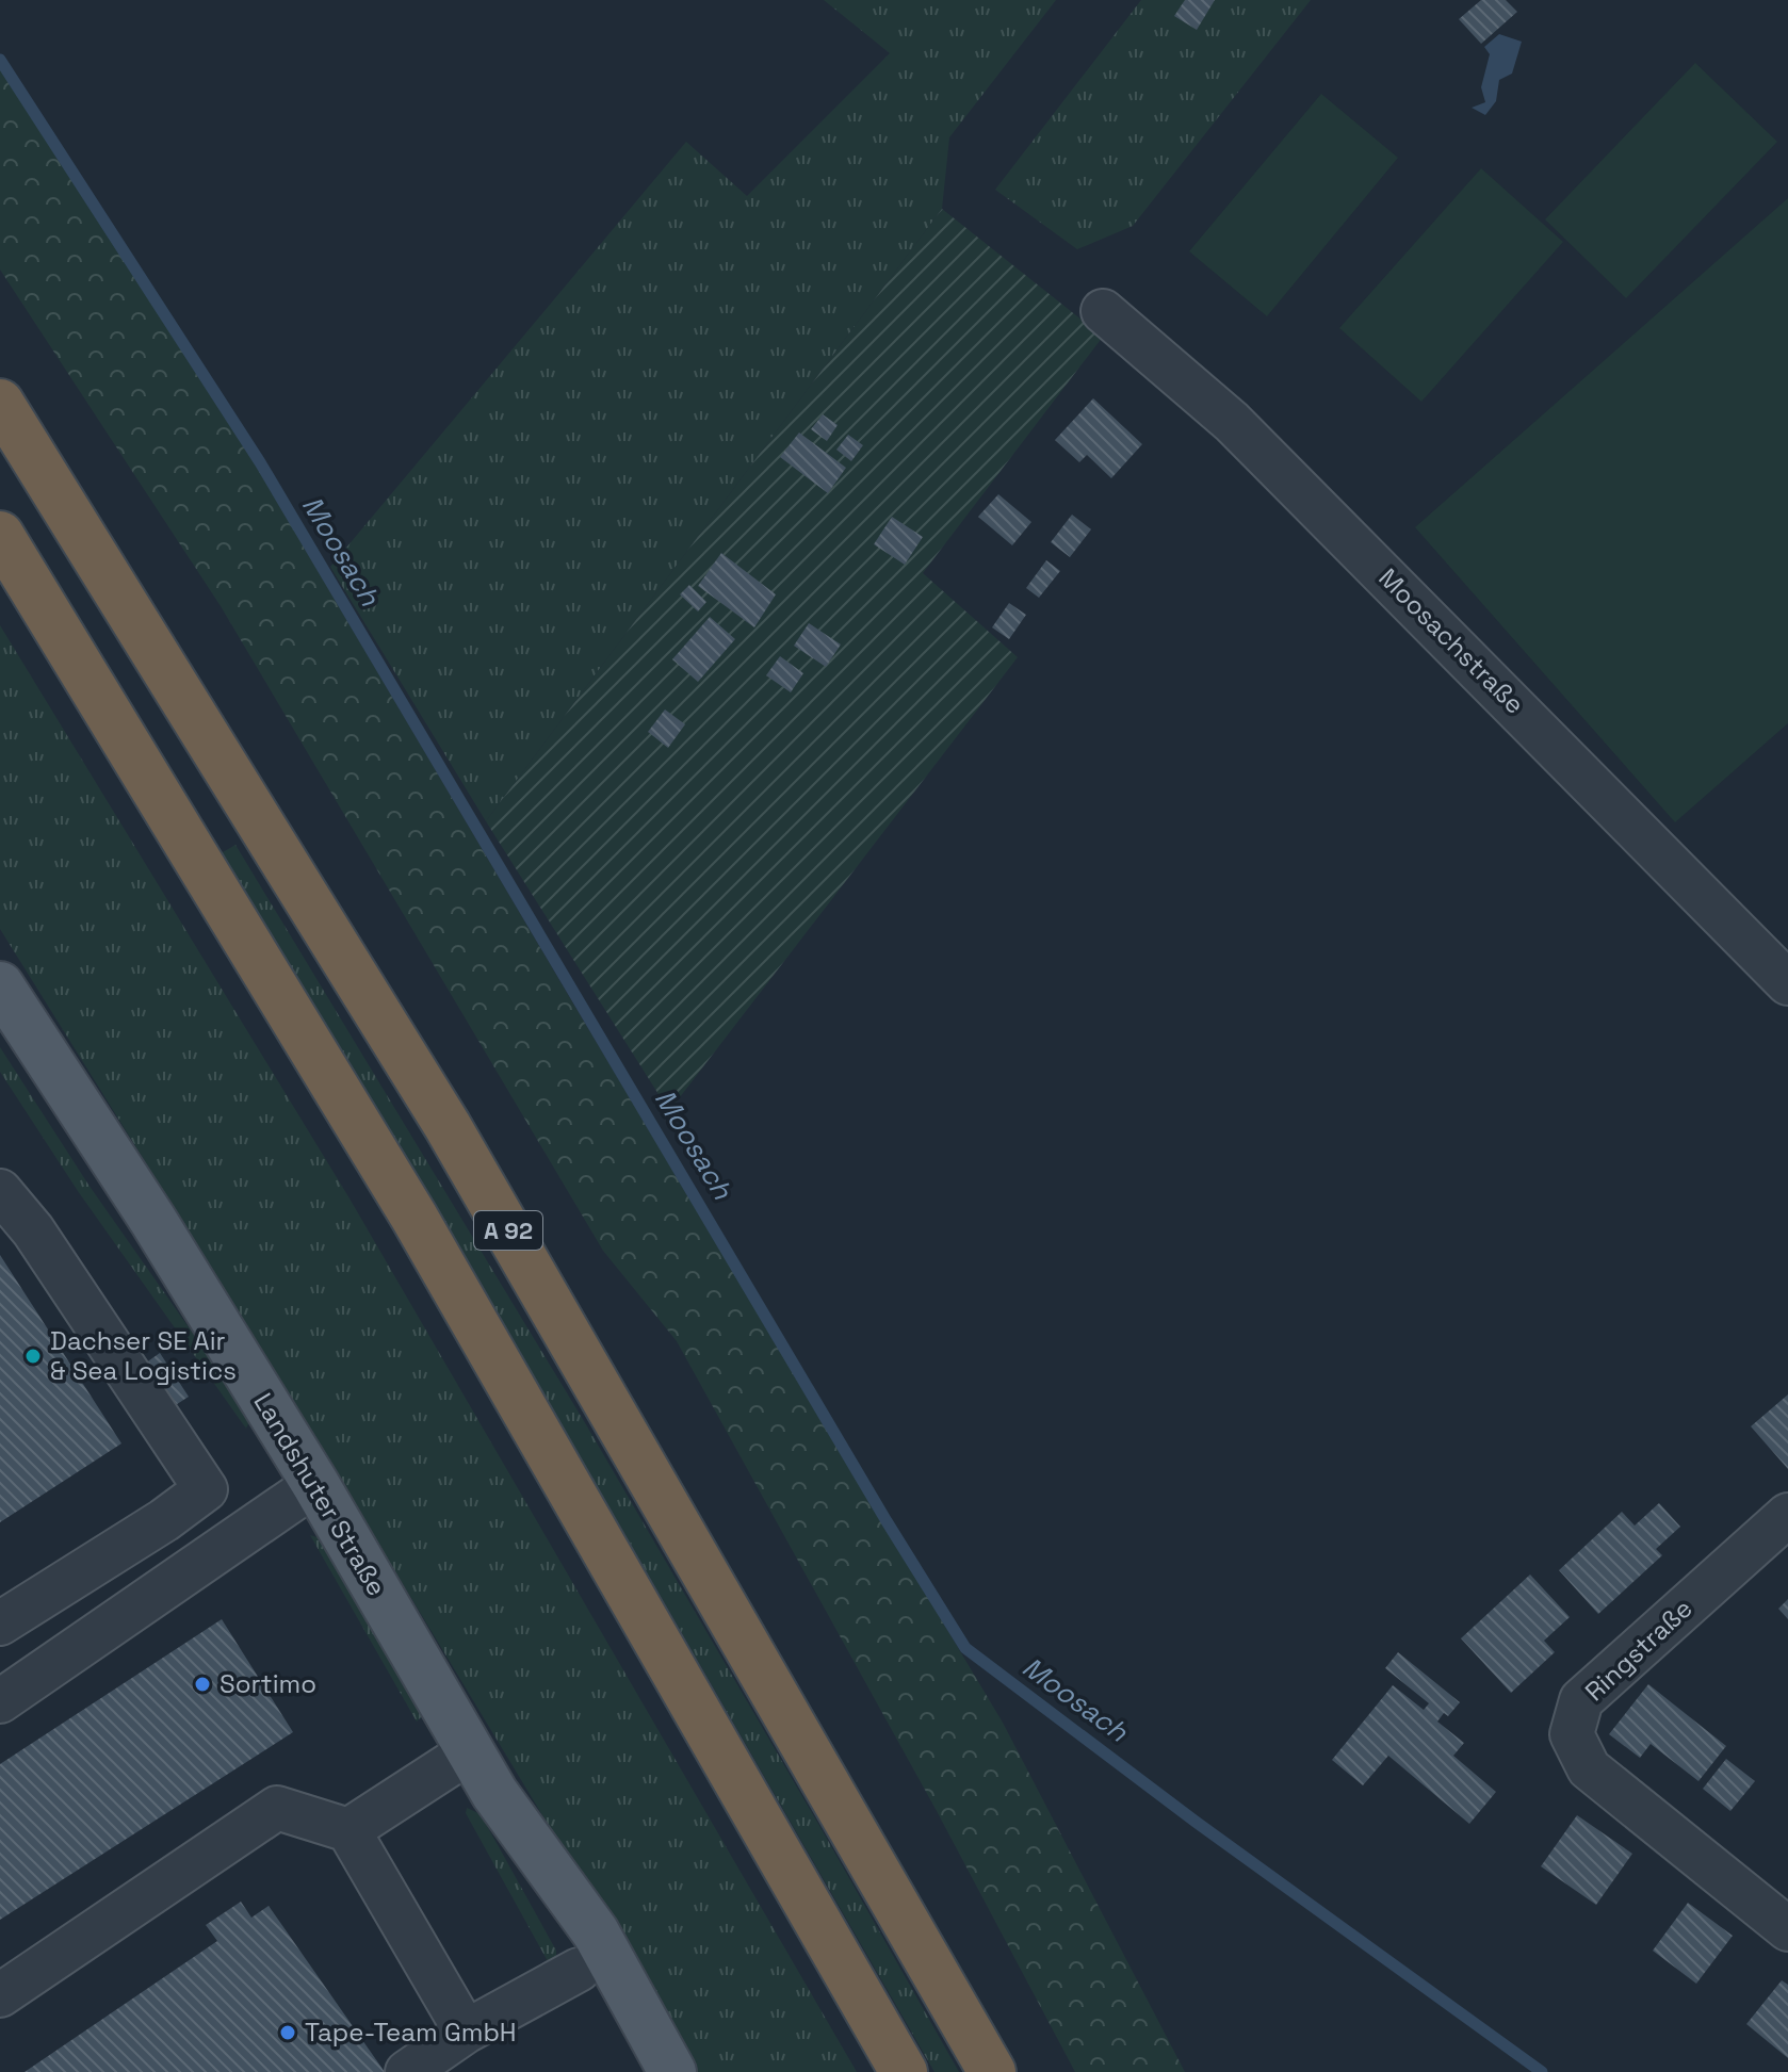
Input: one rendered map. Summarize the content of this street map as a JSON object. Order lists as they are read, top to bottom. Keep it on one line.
{"streets":{"highway":["A 92"],"main road":["Landshuter Straße"],"street":["Moosachstraße","Ringstraße"]},"water":["Moosach"],"places":["Dachser SE Air & Sea Logistics","Sortimo","Tape-Team GmbH"]}
